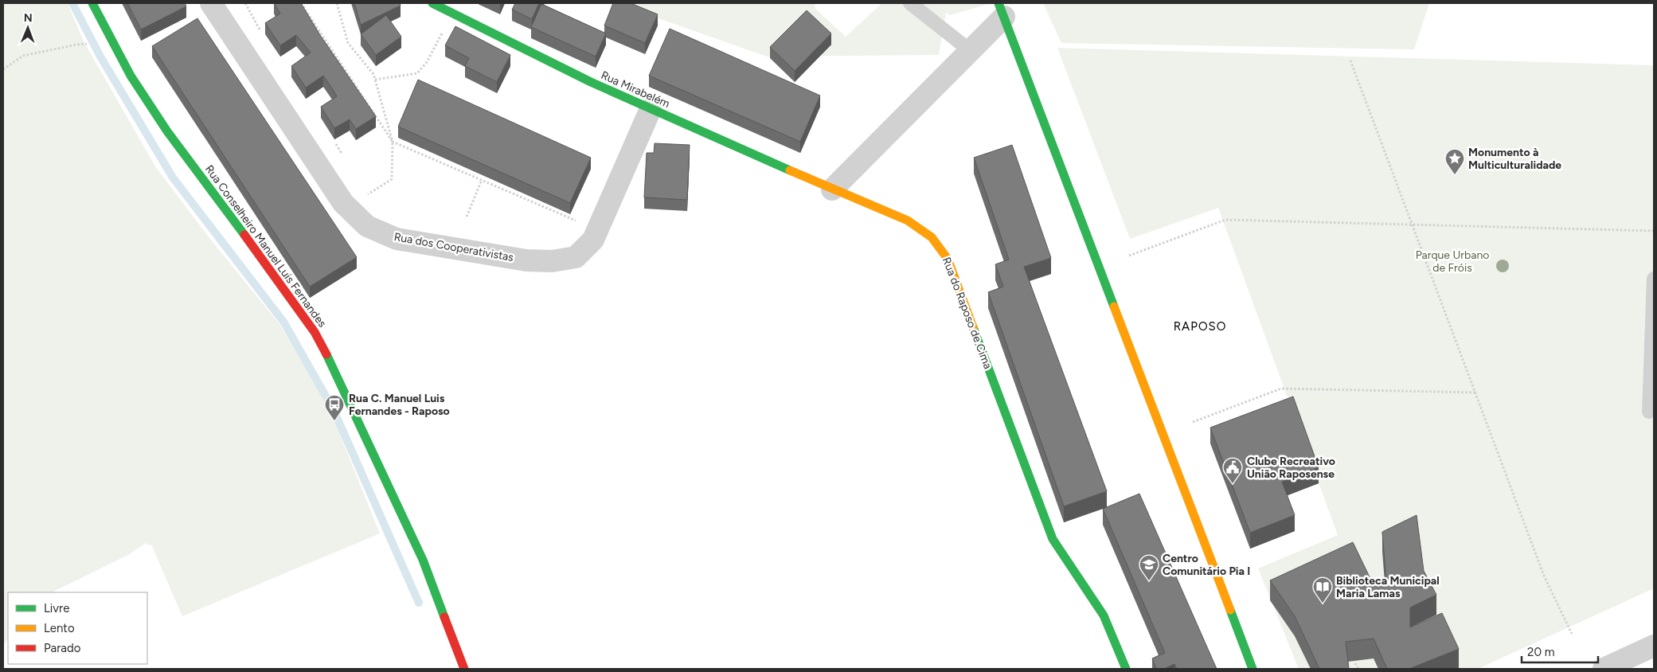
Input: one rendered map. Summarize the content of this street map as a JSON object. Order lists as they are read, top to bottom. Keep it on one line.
{"streets":{"street":["Rua Mirabelém","Rua Conselheiro Manuel Luis Fernandes","Rua dos Cooperativistas","Rua do Raposo de Cima"]},"crossings":[["Rua Mirabelém","Rua dos Cooperativistas"],["Rua Mirabelém","Rua do Raposo de Cima"]],"districts":["RAPOSO"],"parks":["Parque Urbano de Fróis"],"places":{"place":["Monumento à Multiculturalidade"],"bus stop":["Rua C. Manuel Luis Fernandes - Raposo"],"public building":["Clube Recreativo União Raposense"],"school or university":["Centro Comunitário Pia I"],"library":["Biblioteca Municipal Maria Lamas"]},"legend":["Livre","Lento","Parado"],"scale_bar":"20 m","north":"top"}
